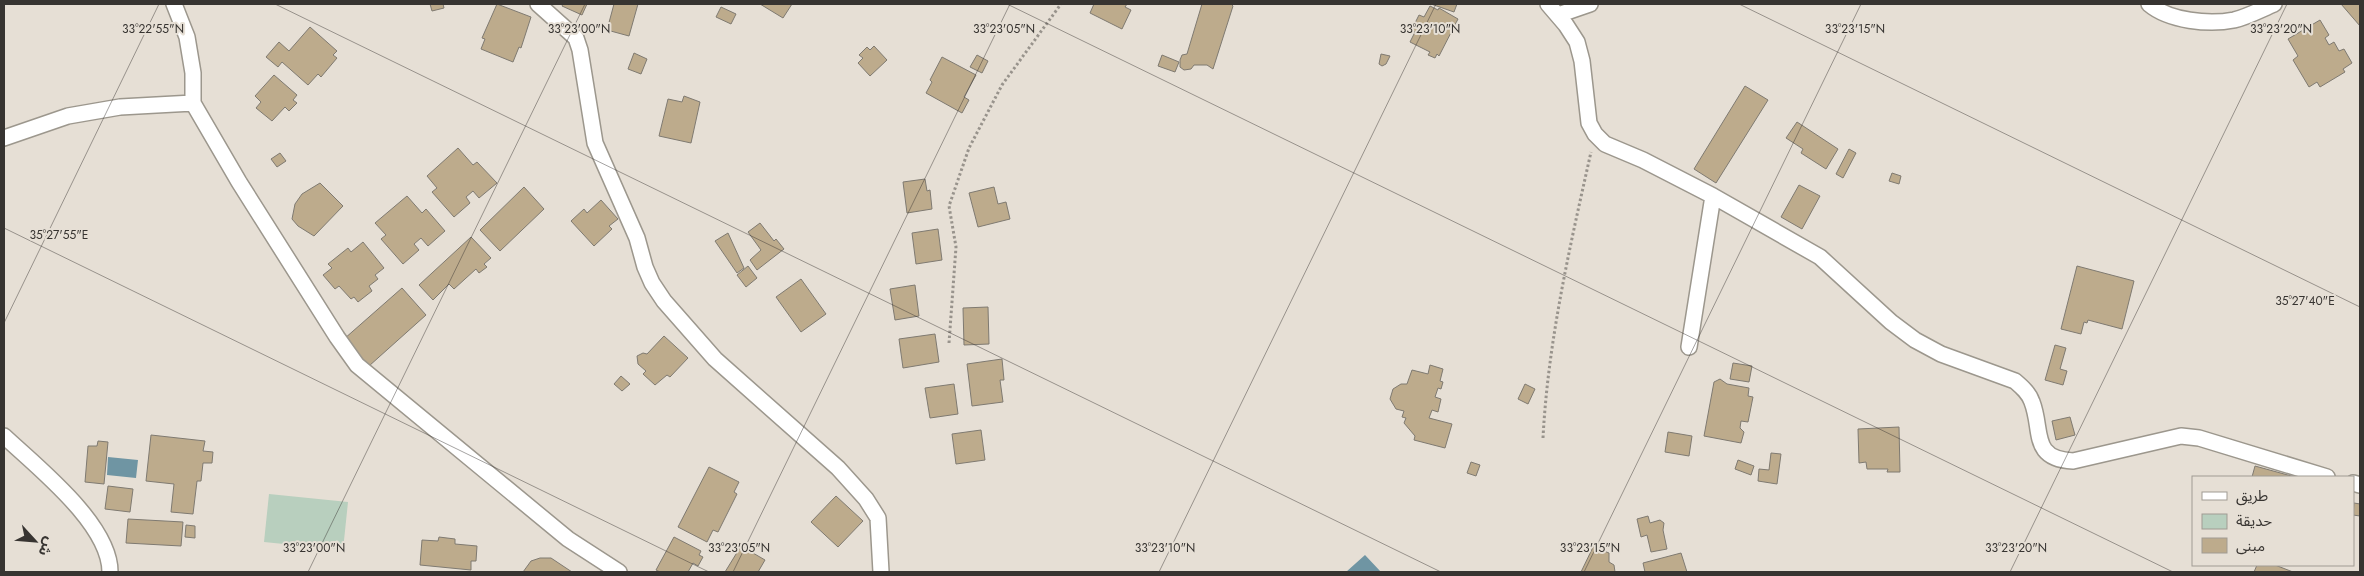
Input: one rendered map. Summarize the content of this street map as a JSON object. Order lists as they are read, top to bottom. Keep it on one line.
{"legend":["طريق","حديقة","مبنى"],"north":"bottom right","coordinates":["33°22'55\"N","33°23'00\"N","33°23'05\"N","33°23'10\"N","33°23'15\"N","33°23'20\"N","35°27'55\"E","35°27'40\"E"]}
